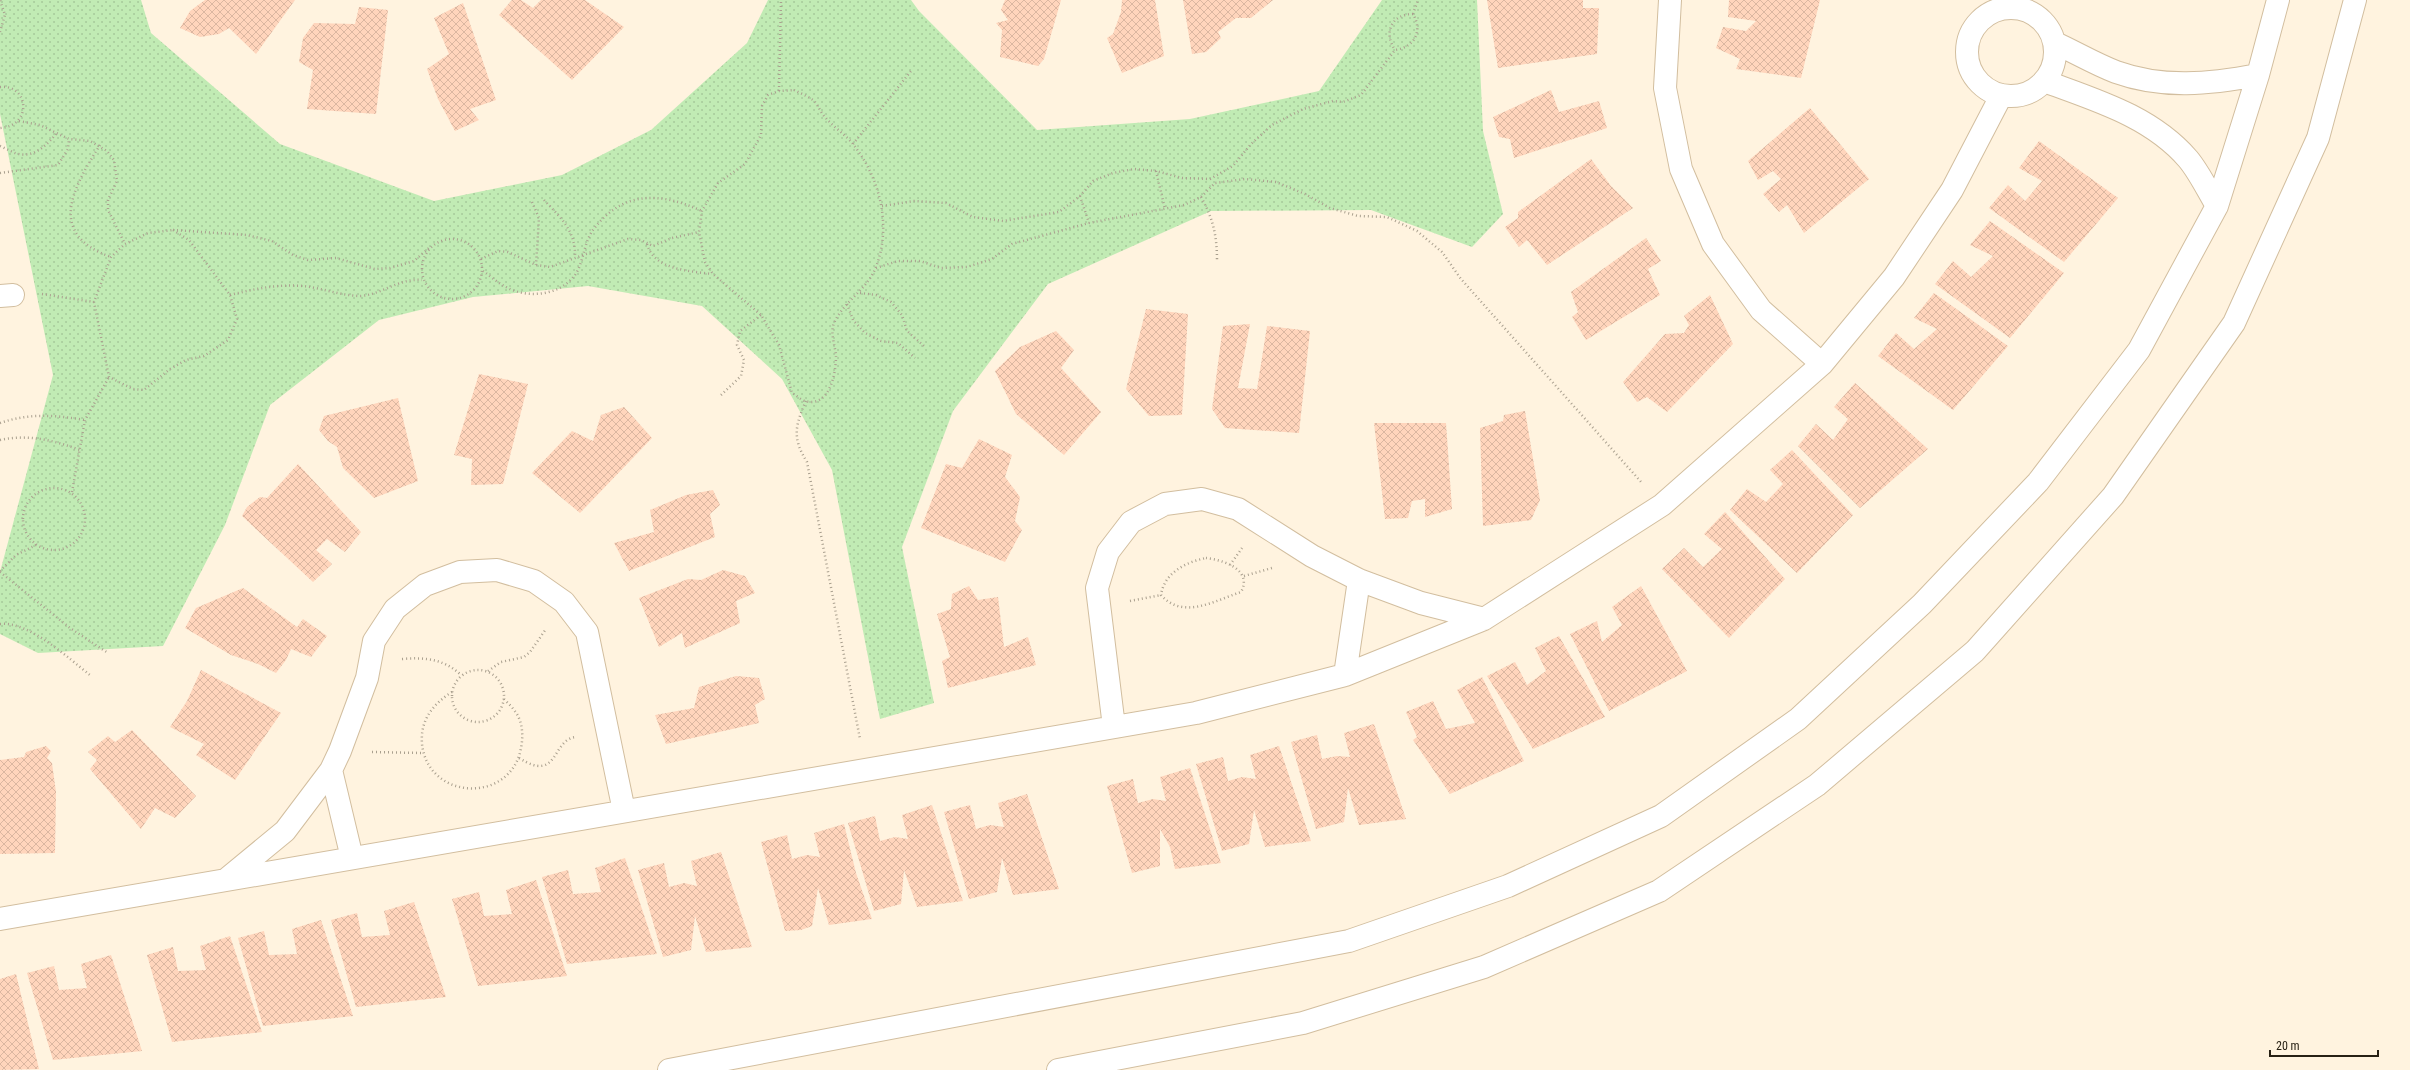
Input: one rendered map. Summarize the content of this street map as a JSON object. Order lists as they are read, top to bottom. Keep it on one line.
{"scale_bar":"20 m"}
